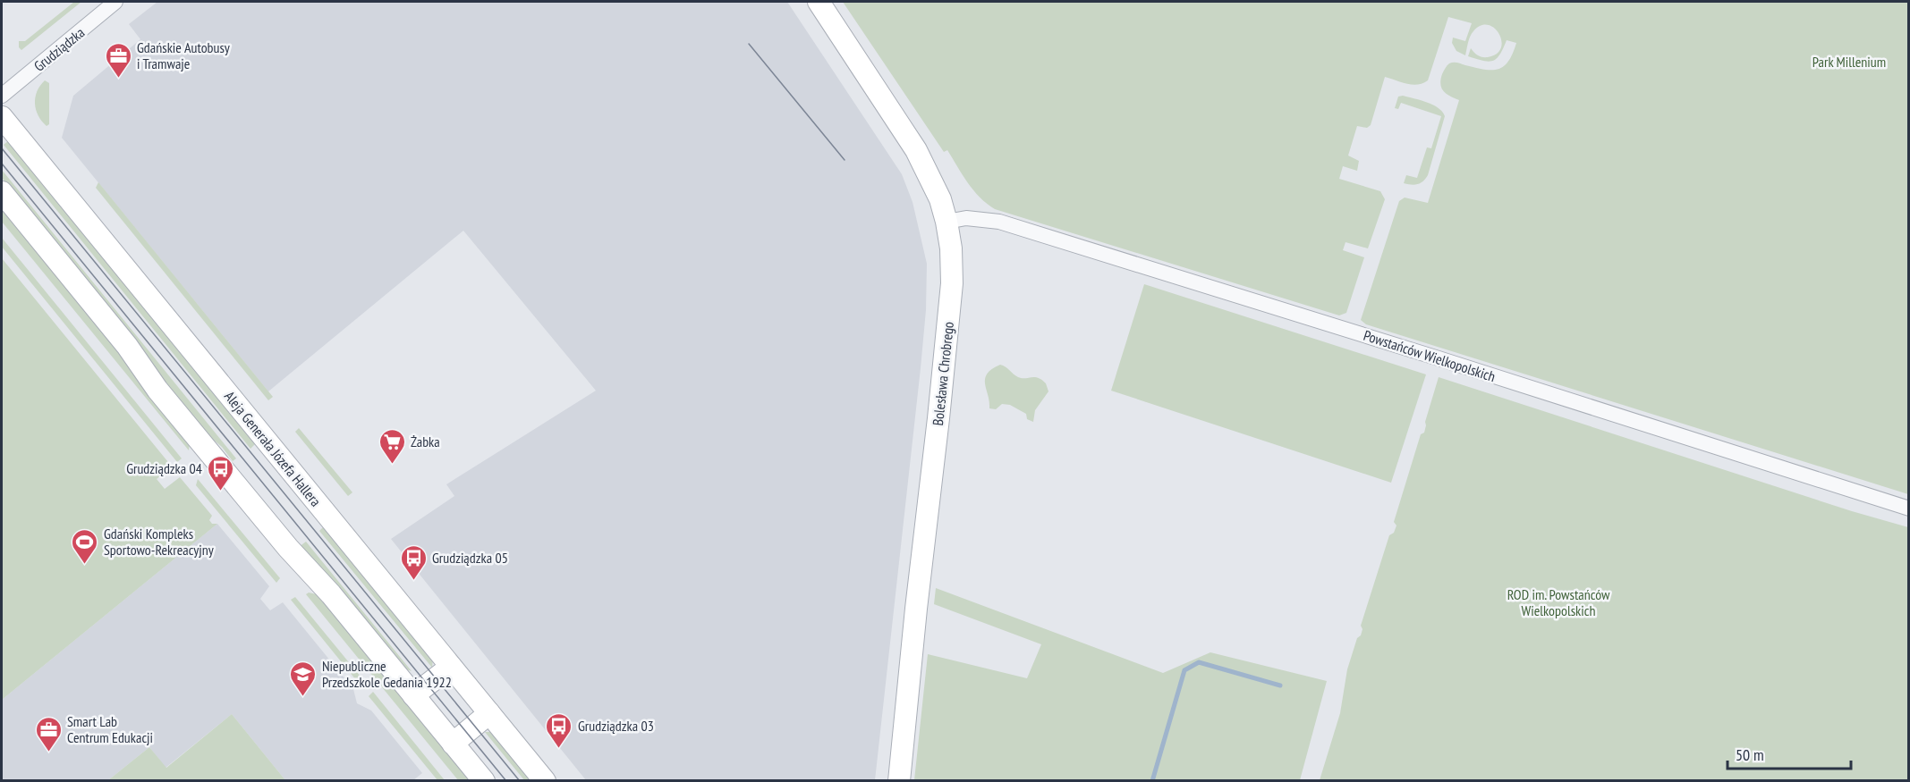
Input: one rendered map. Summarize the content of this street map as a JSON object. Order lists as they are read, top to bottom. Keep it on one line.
{"streets":{"main road":["Bolesława Chrobrego","Aleja Generała Józefa Hallera"],"street":["Grudziądzka","Powstańców Wielkopolskich"]},"crossings":[["Powstańców Wielkopolskich","Bolesława Chrobrego"]],"parks":["Park Millenium","ROD im. Powstańców Wielkopolskich"],"places":{"office":["Gdańskie Autobusy i Tramwaje","Smart Lab Centrum Edukacji"],"supermarket":["Żabka"],"bus stop":["Grudziądzka 04","Grudziądzka 05","Grudziądzka 03"],"sports":["Gdański Kompleks Sportowo-Rekreacyjny"],"school or university":["Niepubliczne Przedszkole Gedania 1922"]},"scale_bar":"50 m"}
